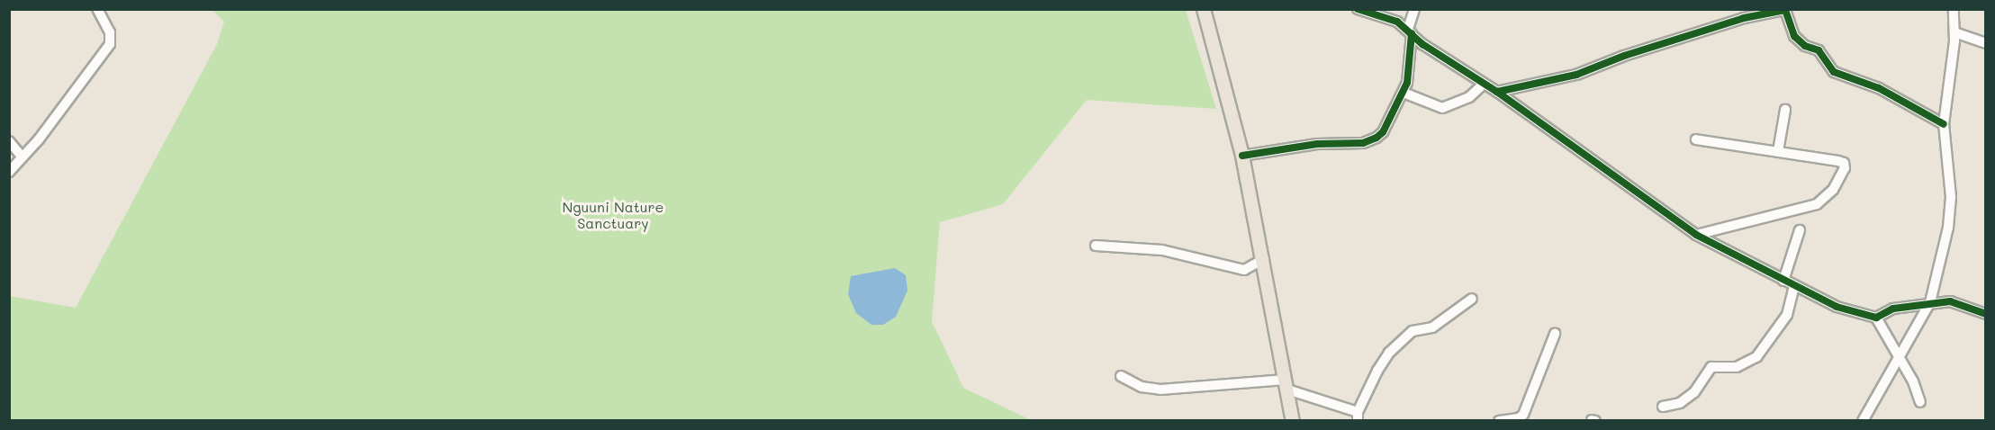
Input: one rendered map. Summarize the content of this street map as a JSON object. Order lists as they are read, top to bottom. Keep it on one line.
{"parks":["Nguuni Nature Sanctuary"]}
